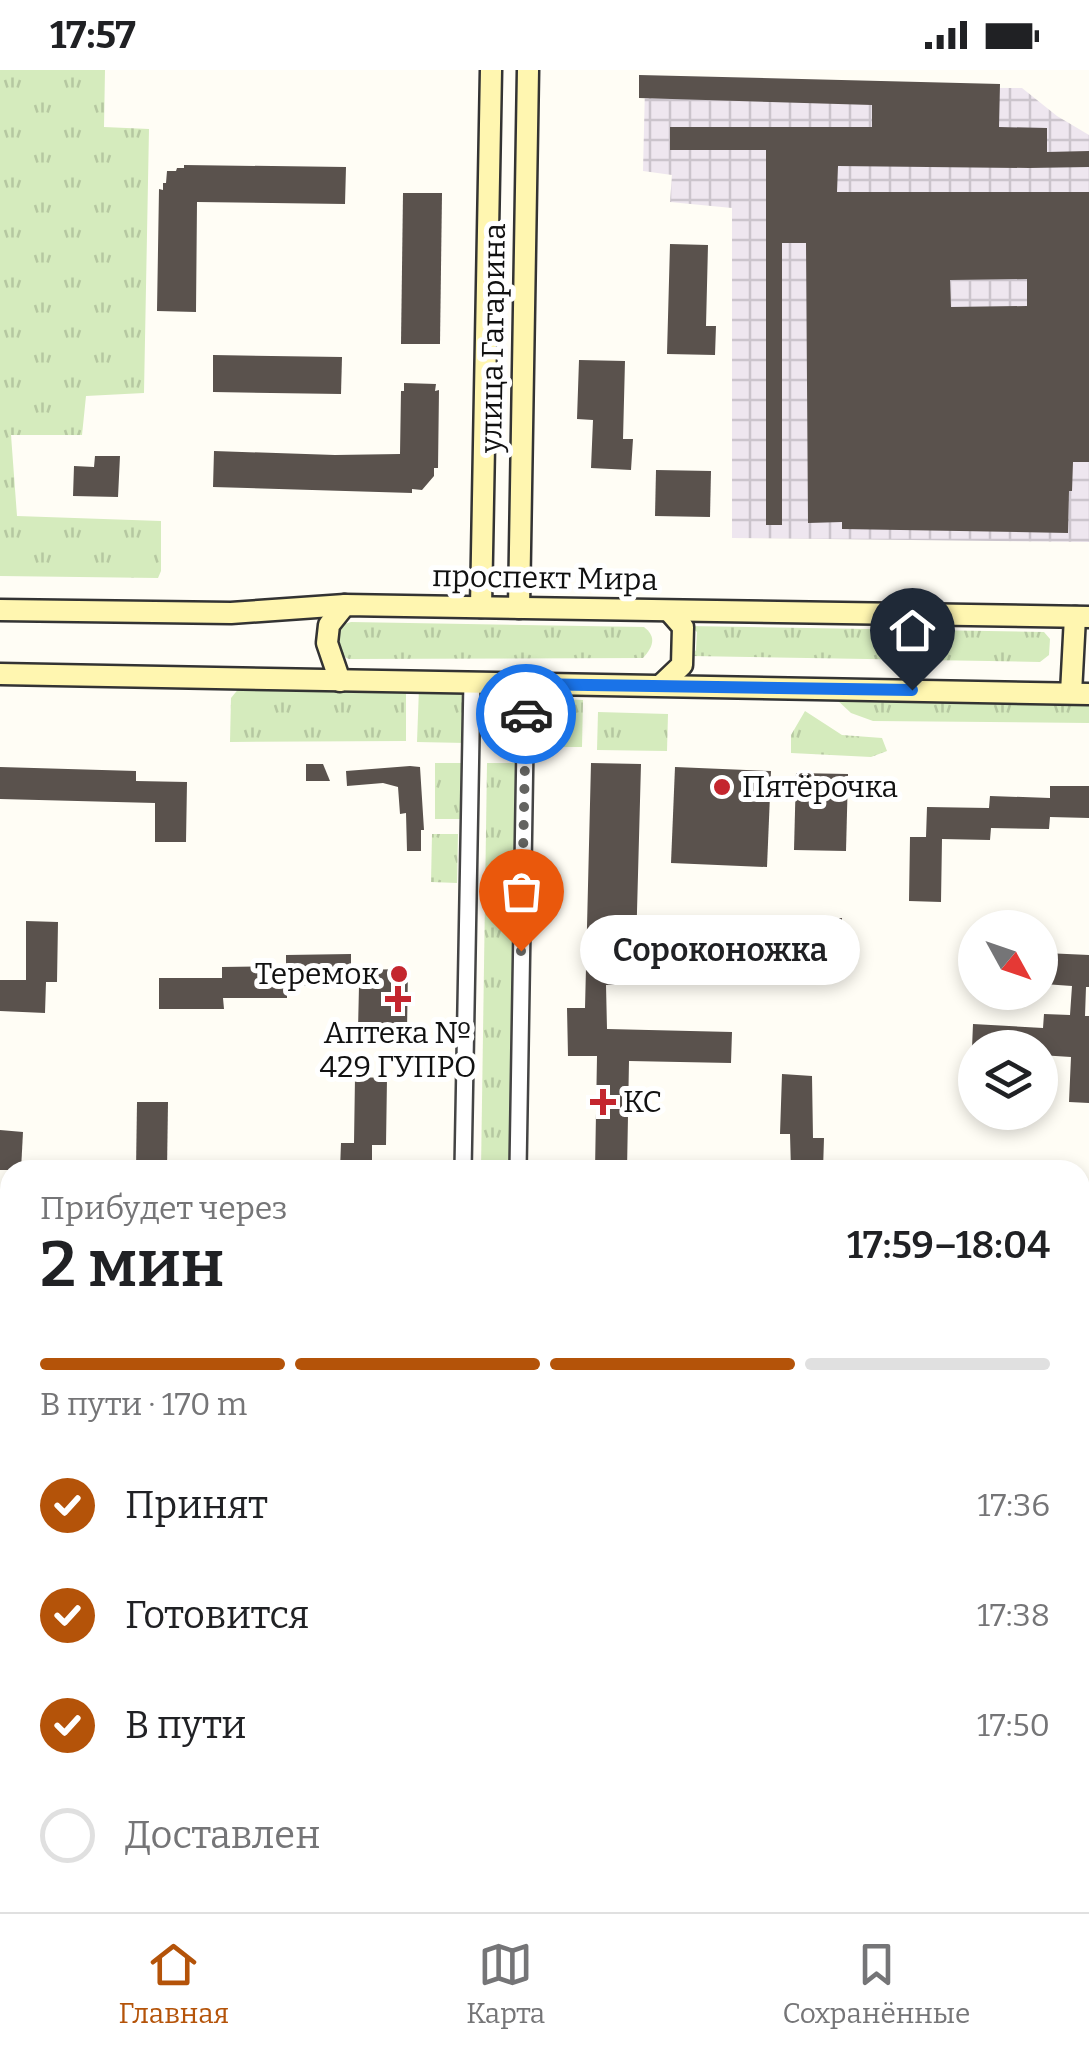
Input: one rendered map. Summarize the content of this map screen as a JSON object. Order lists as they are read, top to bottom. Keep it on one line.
{"streets":{"main road":["улица Гагарина","проспект Мира"]},"crossings":[["улица Гагарина","проспект Мира"]],"places":{"other":["Пятёрочка","Сороконожка","Теремок"],"health":["Аптека № 429 ГУПРО","КС"]},"north":"bottom right","page":{"status":"17:57","bubble":"Сороконожка","heading":["2 мин","Прибудет через","17:59–18:04"],"bar":"В пути · 170 m","list":[["Принят","17:36"],["Готовится","17:38"],["В пути","17:50"],"Доставлен"],"tabs":["Главная","Карта","Сохранённые"]}}
